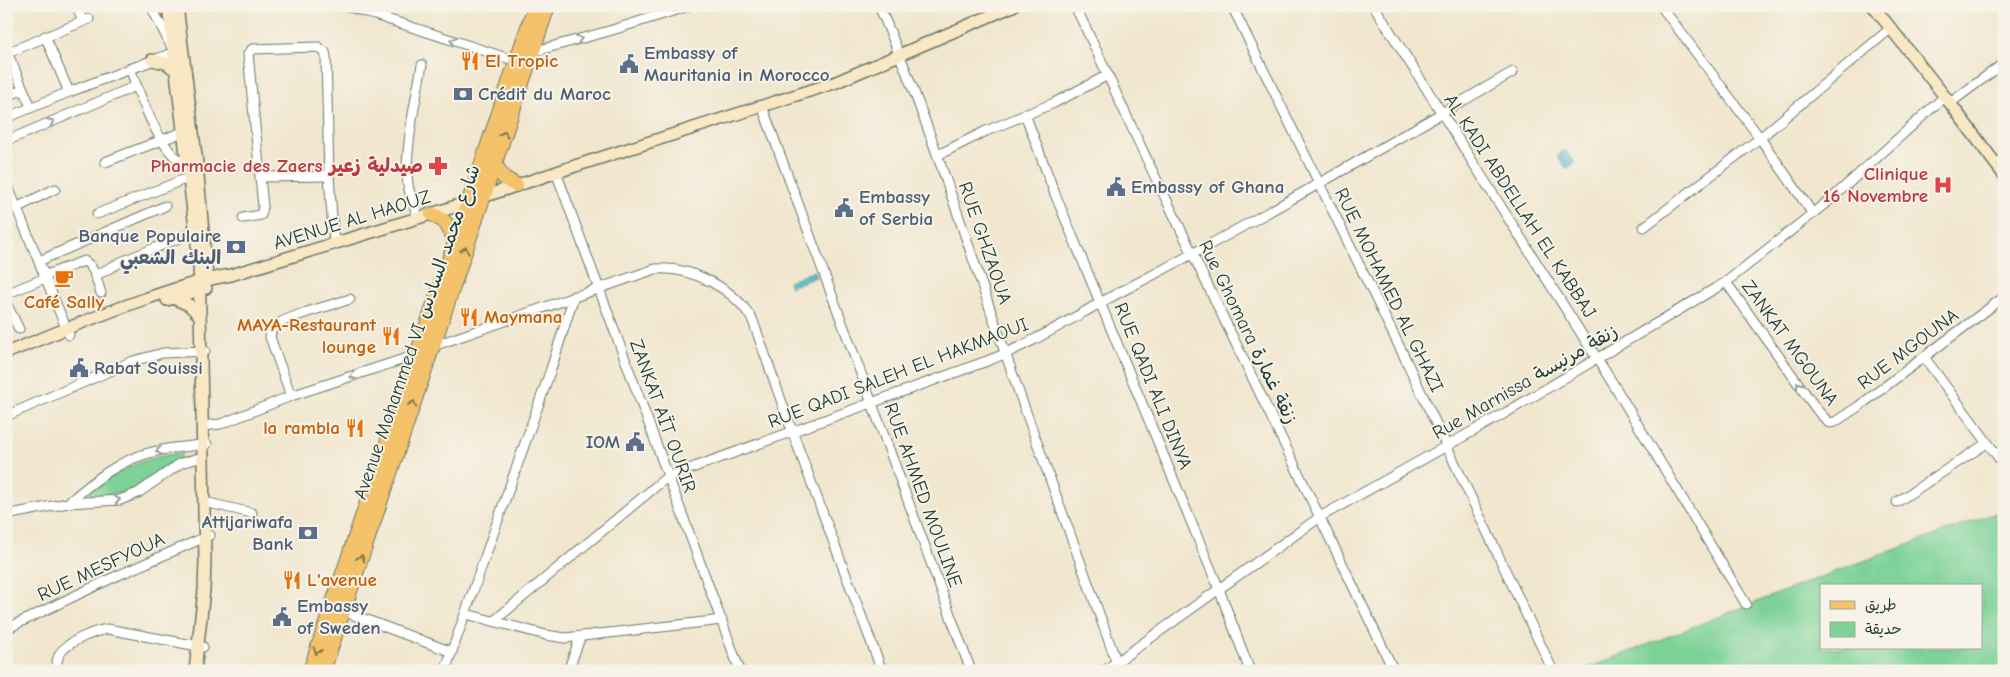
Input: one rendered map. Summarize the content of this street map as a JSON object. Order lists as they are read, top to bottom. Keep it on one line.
{"streets":{"main road":["AVENUE AL HAOUZ","Avenue Mohammed VI شارع محمد السادس"],"street":["AL KADI ABDELLAH EL KABBAJ","RUE GHZAOUA","RUE MOHAMED AL GHAZI","Rue Ghomara زنقة غمارة","ZANKAT MGOUNA","RUE MGOUNA","RUE QADI SALEH EL HAKMAOUI","Rue Marnissa زنقة مرنيسة","RUE QADI ALI DINYA","ZANKAT AÏT OURIR","RUE AHMED MOULINE","RUE MESFYOUA"]},"crossings":[["AL KADI ABDELLAH EL KABBAJ","RUE QADI SALEH EL HAKMAOUI"],["AL KADI ABDELLAH EL KABBAJ","Rue Marnissa زنقة مرنيسة"],["AVENUE AL HAOUZ","RUE GHZAOUA"],["AVENUE AL HAOUZ","Avenue Mohammed VI شارع محمد السادس"],["AVENUE AL HAOUZ","ZANKAT AÏT OURIR"],["AVENUE AL HAOUZ","RUE AHMED MOULINE"],["RUE GHZAOUA","RUE QADI SALEH EL HAKMAOUI"],["RUE GHZAOUA","Rue Marnissa زنقة مرنيسة"],["RUE MOHAMED AL GHAZI","RUE QADI SALEH EL HAKMAOUI"],["RUE MOHAMED AL GHAZI","Rue Marnissa زنقة مرنيسة"],["Rue Ghomara زنقة غمارة","RUE QADI SALEH EL HAKMAOUI"],["Rue Ghomara زنقة غمارة","Rue Marnissa زنقة مرنيسة"],["ZANKAT MGOUNA","RUE MGOUNA"],["ZANKAT MGOUNA","Rue Marnissa زنقة مرنيسة"],["RUE QADI SALEH EL HAKMAOUI","RUE QADI ALI DINYA"],["RUE QADI SALEH EL HAKMAOUI","ZANKAT AÏT OURIR"],["RUE QADI SALEH EL HAKMAOUI","RUE AHMED MOULINE"],["Rue Marnissa زنقة مرنيسة","RUE QADI ALI DINYA"]],"one_way":["ZANKAT MGOUNA"],"places":{"restaurant":["El Tropic","Maymana","MAYA-Restaurant lounge","la rambla","L'avenue"],"public building":["Embassy of Mauritania in Morocco","Embassy of Ghana","Embassy of Serbia","Rabat Souissi","IOM","Embassy of Sweden"],"bank":["Crédit du Maroc","Banque Populaire البنك الشعبي","Attijariwafa Bank"],"pharmacy":["Pharmacie des Zaers صيدلية زعير"],"hospital":["Clinique 16 Novembre"],"cafe":["Café Sally"]},"legend":["طريق","حديقة"]}
